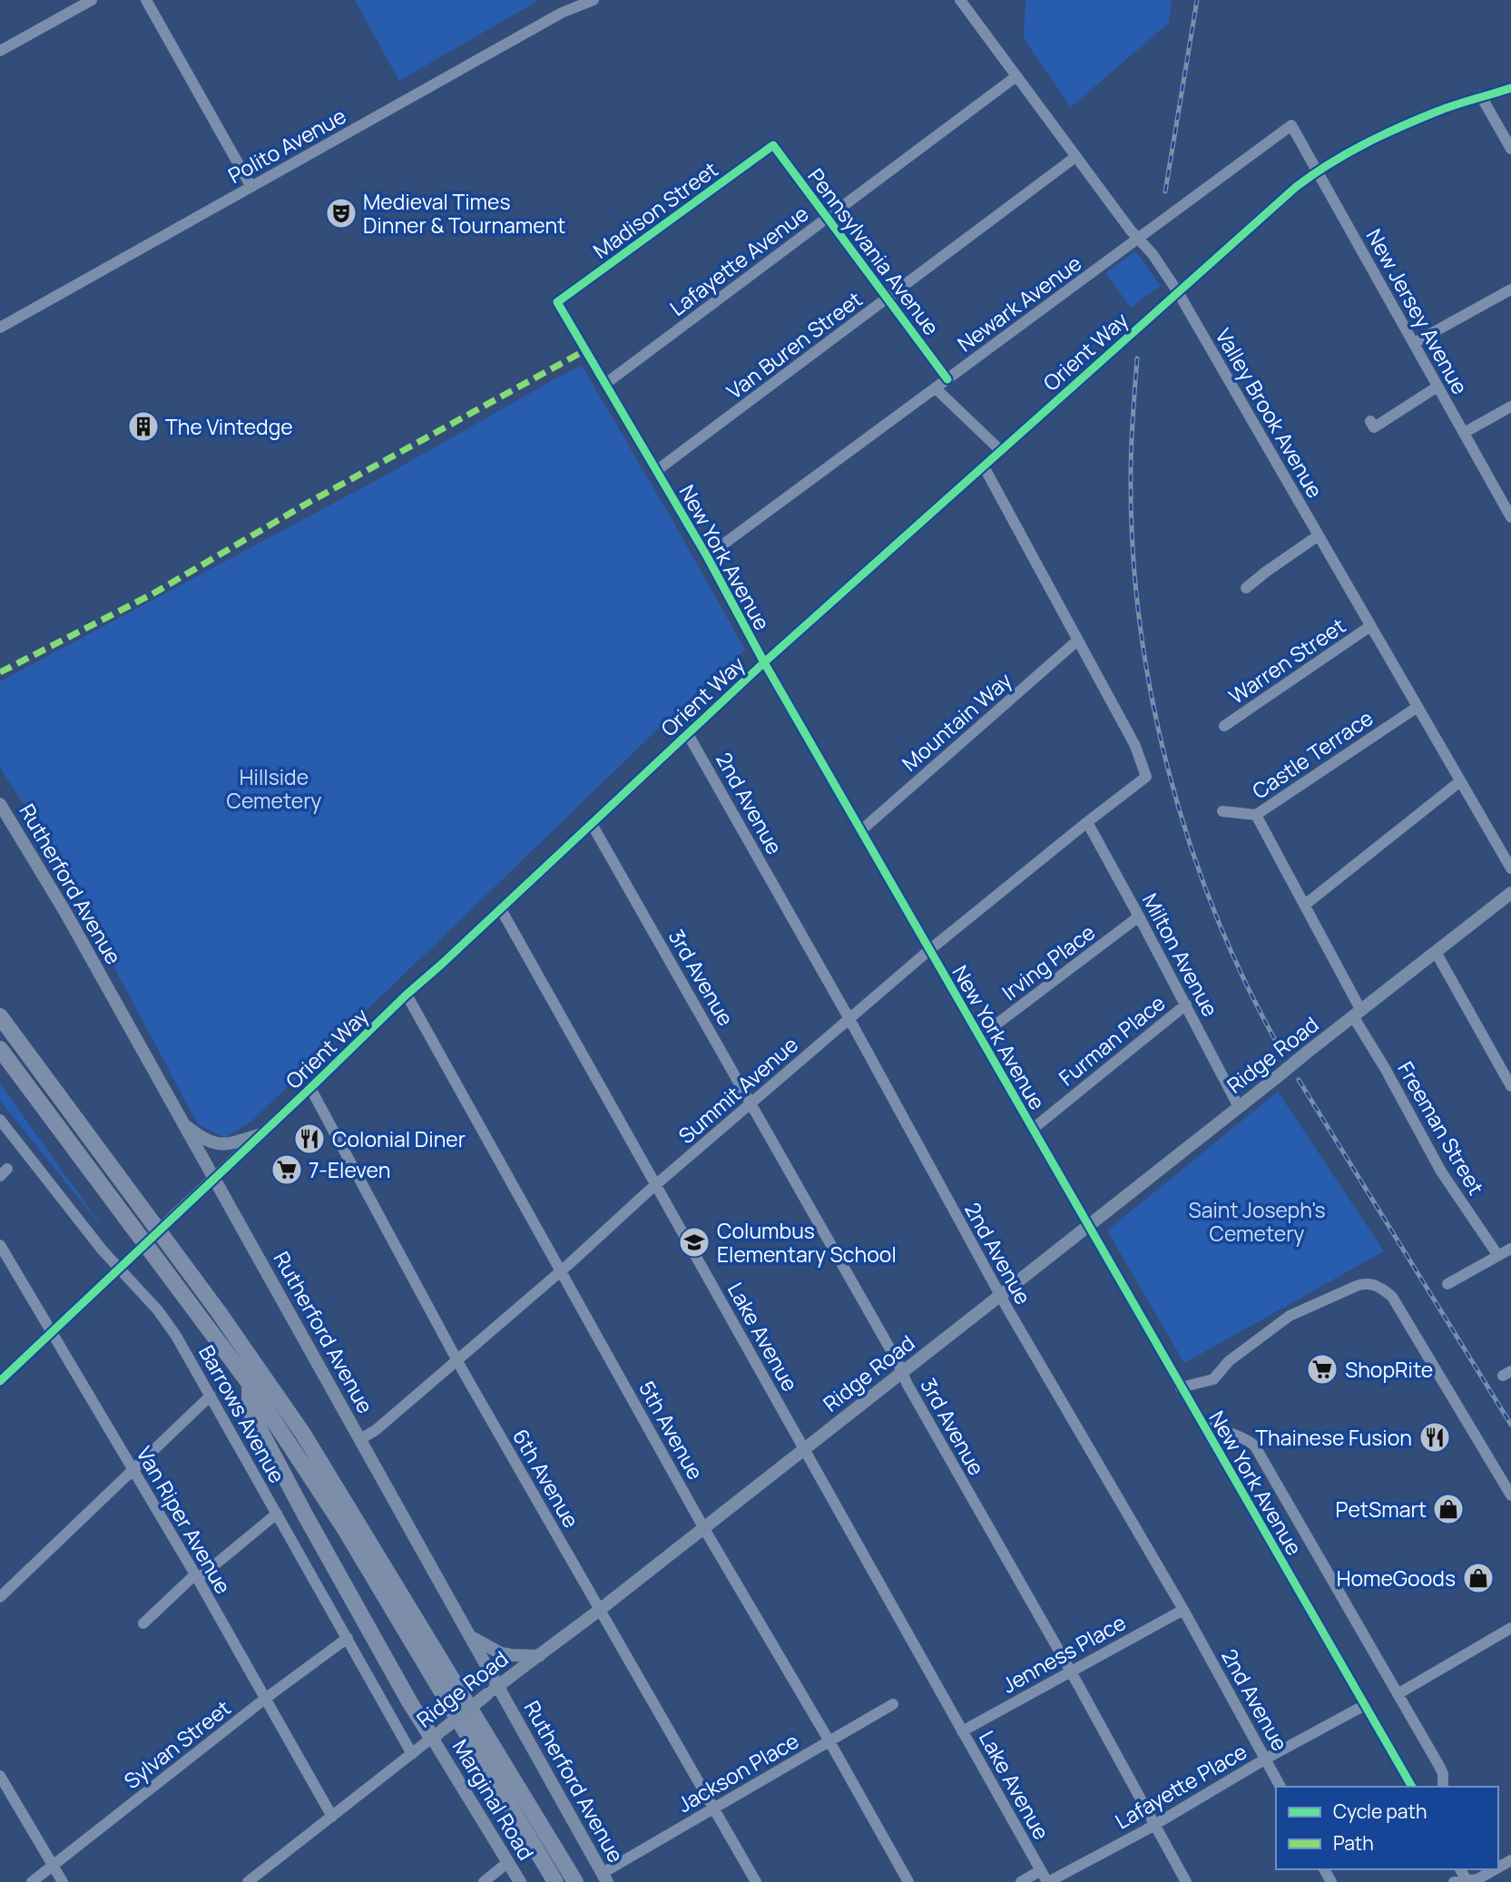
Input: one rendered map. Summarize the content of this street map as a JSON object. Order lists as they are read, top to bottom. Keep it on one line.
{"streets":{"main road":["Rutherford Avenue","Ridge Road","Marginal Road"],"street":["Polito Avenue","Madison Street","Pennsylvania Avenue","Lafayette Avenue","Newark Avenue","New Jersey Avenue","Van Buren Street","Orient Way","Valley Brook Avenue","New York Avenue","Warren Street","Mountain Way","Castle Terrace","2nd Avenue","Milton Avenue","Irving Place","3rd Avenue","Furman Place","Summit Avenue","Freeman Street","Lake Avenue","Barrows Avenue","5th Avenue","6th Avenue","Van Riper Avenue","Jenness Place","Sylvan Street","Jackson Place","Lafayette Place"]},"crossings":[["Madison Street","Pennsylvania Avenue"],["Madison Street","New York Avenue"],["Pennsylvania Avenue","Lafayette Avenue"],["Pennsylvania Avenue","Newark Avenue"],["Pennsylvania Avenue","Van Buren Street"],["Lafayette Avenue","Valley Brook Avenue"],["Lafayette Avenue","New York Avenue"],["Newark Avenue","New Jersey Avenue"],["Newark Avenue","Valley Brook Avenue"],["Newark Avenue","New York Avenue"],["New Jersey Avenue","Orient Way"],["Van Buren Street","Valley Brook Avenue"],["Van Buren Street","New York Avenue"],["Orient Way","Valley Brook Avenue"],["Orient Way","New York Avenue"],["Orient Way","2nd Avenue"],["Orient Way","Rutherford Avenue"],["Orient Way","3rd Avenue"],["Orient Way","Lake Avenue"],["Orient Way","Barrows Avenue"],["Orient Way","5th Avenue"],["Orient Way","6th Avenue"],["Orient Way","Van Riper Avenue"],["Valley Brook Avenue","Warren Street"],["Valley Brook Avenue","Castle Terrace"],["New York Avenue","Mountain Way"],["New York Avenue","Irving Place"],["New York Avenue","Furman Place"],["New York Avenue","Ridge Road"],["New York Avenue","Summit Avenue"],["New York Avenue","Lafayette Place"],["Mountain Way","Summit Avenue"],["Castle Terrace","Freeman Street"],["2nd Avenue","Ridge Road"],["2nd Avenue","Summit Avenue"],["2nd Avenue","Jenness Place"],["2nd Avenue","Lafayette Place"],["Rutherford Avenue","Ridge Road"],["Rutherford Avenue","Summit Avenue"],["Rutherford Avenue","Jackson Place"],["Milton Avenue","Irving Place"],["Milton Avenue","Furman Place"],["Milton Avenue","Ridge Road"],["Milton Avenue","Summit Avenue"],["3rd Avenue","Ridge Road"],["3rd Avenue","Summit Avenue"],["3rd Avenue","Jenness Place"],["3rd Avenue","Lafayette Place"],["Ridge Road","Freeman Street"],["Ridge Road","Lake Avenue"],["Ridge Road","Barrows Avenue"],["Ridge Road","5th Avenue"],["Ridge Road","6th Avenue"],["Ridge Road","Van Riper Avenue"],["Ridge Road","Marginal Road"],["Summit Avenue","Lake Avenue"],["Summit Avenue","5th Avenue"],["Summit Avenue","6th Avenue"],["Lake Avenue","Jenness Place"],["Lake Avenue","Lafayette Place"],["Barrows Avenue","Sylvan Street"],["5th Avenue","Jackson Place"],["6th Avenue","Jackson Place"],["Van Riper Avenue","Sylvan Street"]],"parks":["Hillside Cemetery","Saint Joseph's Cemetery"],"places":{"theatre":["Medieval Times Dinner & Tournament"],"building":["The Vintedge"],"restaurant":["Colonial Diner","Thainese Fusion"],"supermarket":["7-Eleven","ShopRite"],"school or university":["Columbus Elementary School"],"shop":["PetSmart","HomeGoods"]},"legend":["Cycle path","Path"]}
